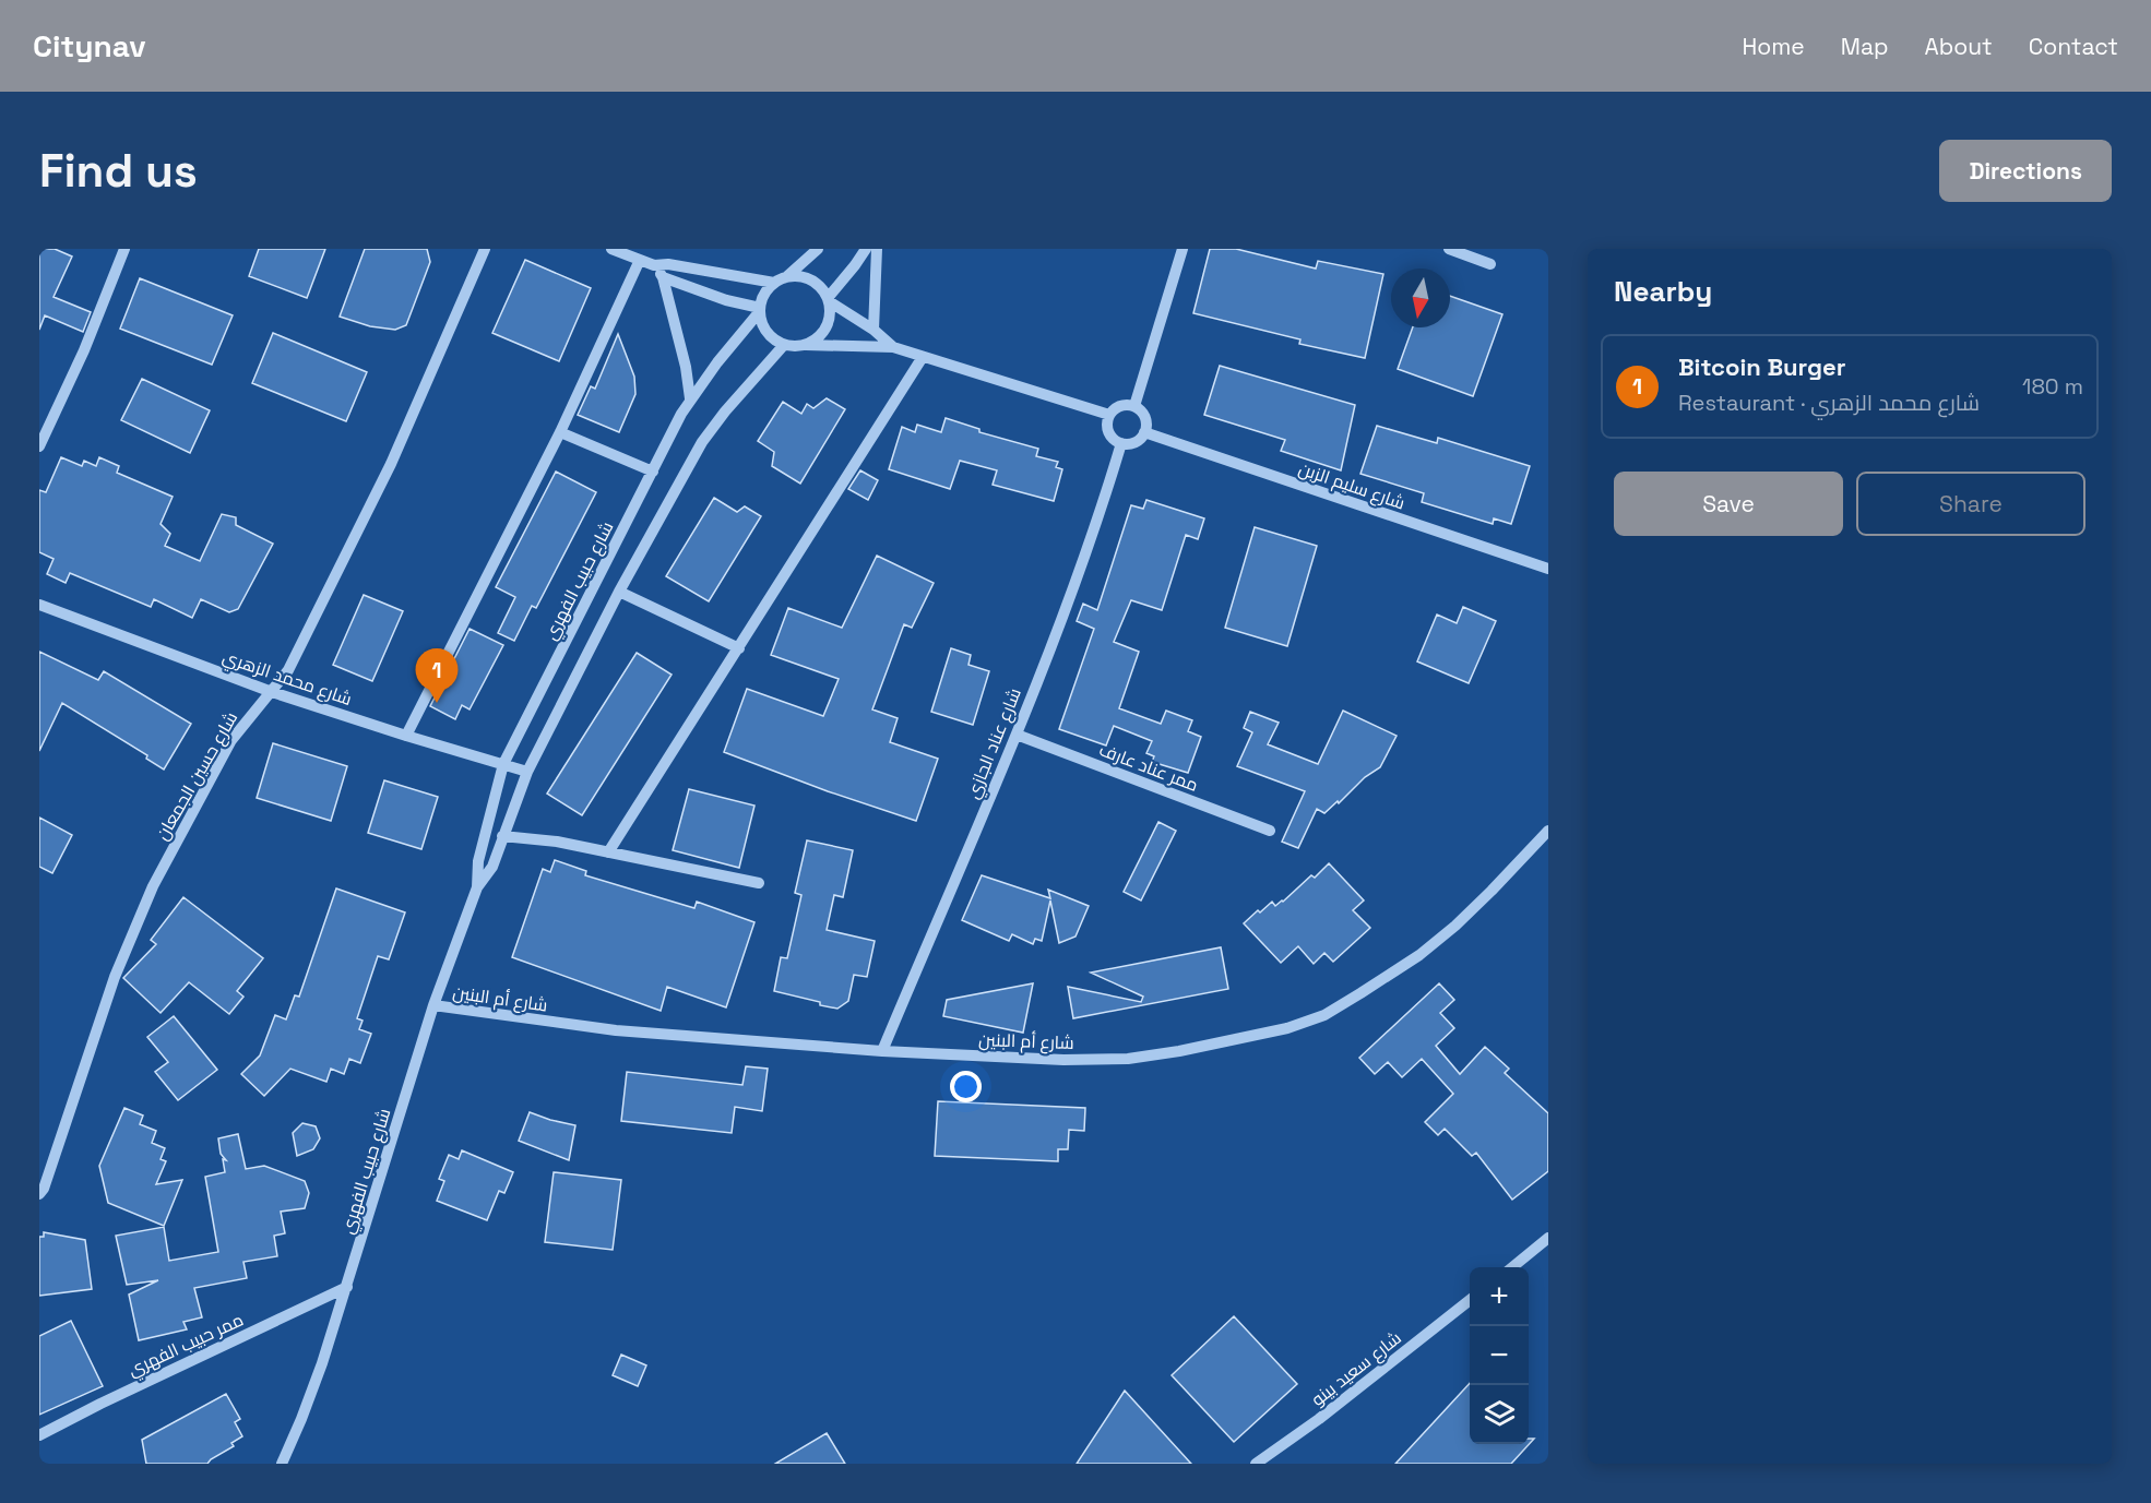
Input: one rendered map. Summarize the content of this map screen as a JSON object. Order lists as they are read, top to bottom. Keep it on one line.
{"streets":{"street":["شارع سليم الزبن","شارع حبيب الفهري","شارع محمد الزهري","شارع عناد الجازي","ممر عناد عارف","شارع حسين الجمعان","شارع أم البنين","ممر حبيب الفهري","شارع سعيد بينو"]},"crossings":[["شارع سليم الزبن","شارع عناد الجازي"],["شارع حبيب الفهري","شارع محمد الزهري"],["شارع حبيب الفهري","شارع أم البنين"],["شارع حبيب الفهري","ممر حبيب الفهري"],["شارع محمد الزهري","شارع حسين الجمعان"],["شارع عناد الجازي","ممر عناد عارف"],["شارع عناد الجازي","شارع أم البنين"]],"north":"bottom","page":{"header":"Citynav","nav":["Home","Map","About","Contact"],"buttons":["Directions",["Save","Share"]],"title":"Find us","heading":"Nearby","list":[{"mark":"1","name":"Bitcoin Burger","note":"Restaurant · شارع محمد الزهري","value":"180 m"}],"pins":"1","map_buttons":["+","−"]}}
